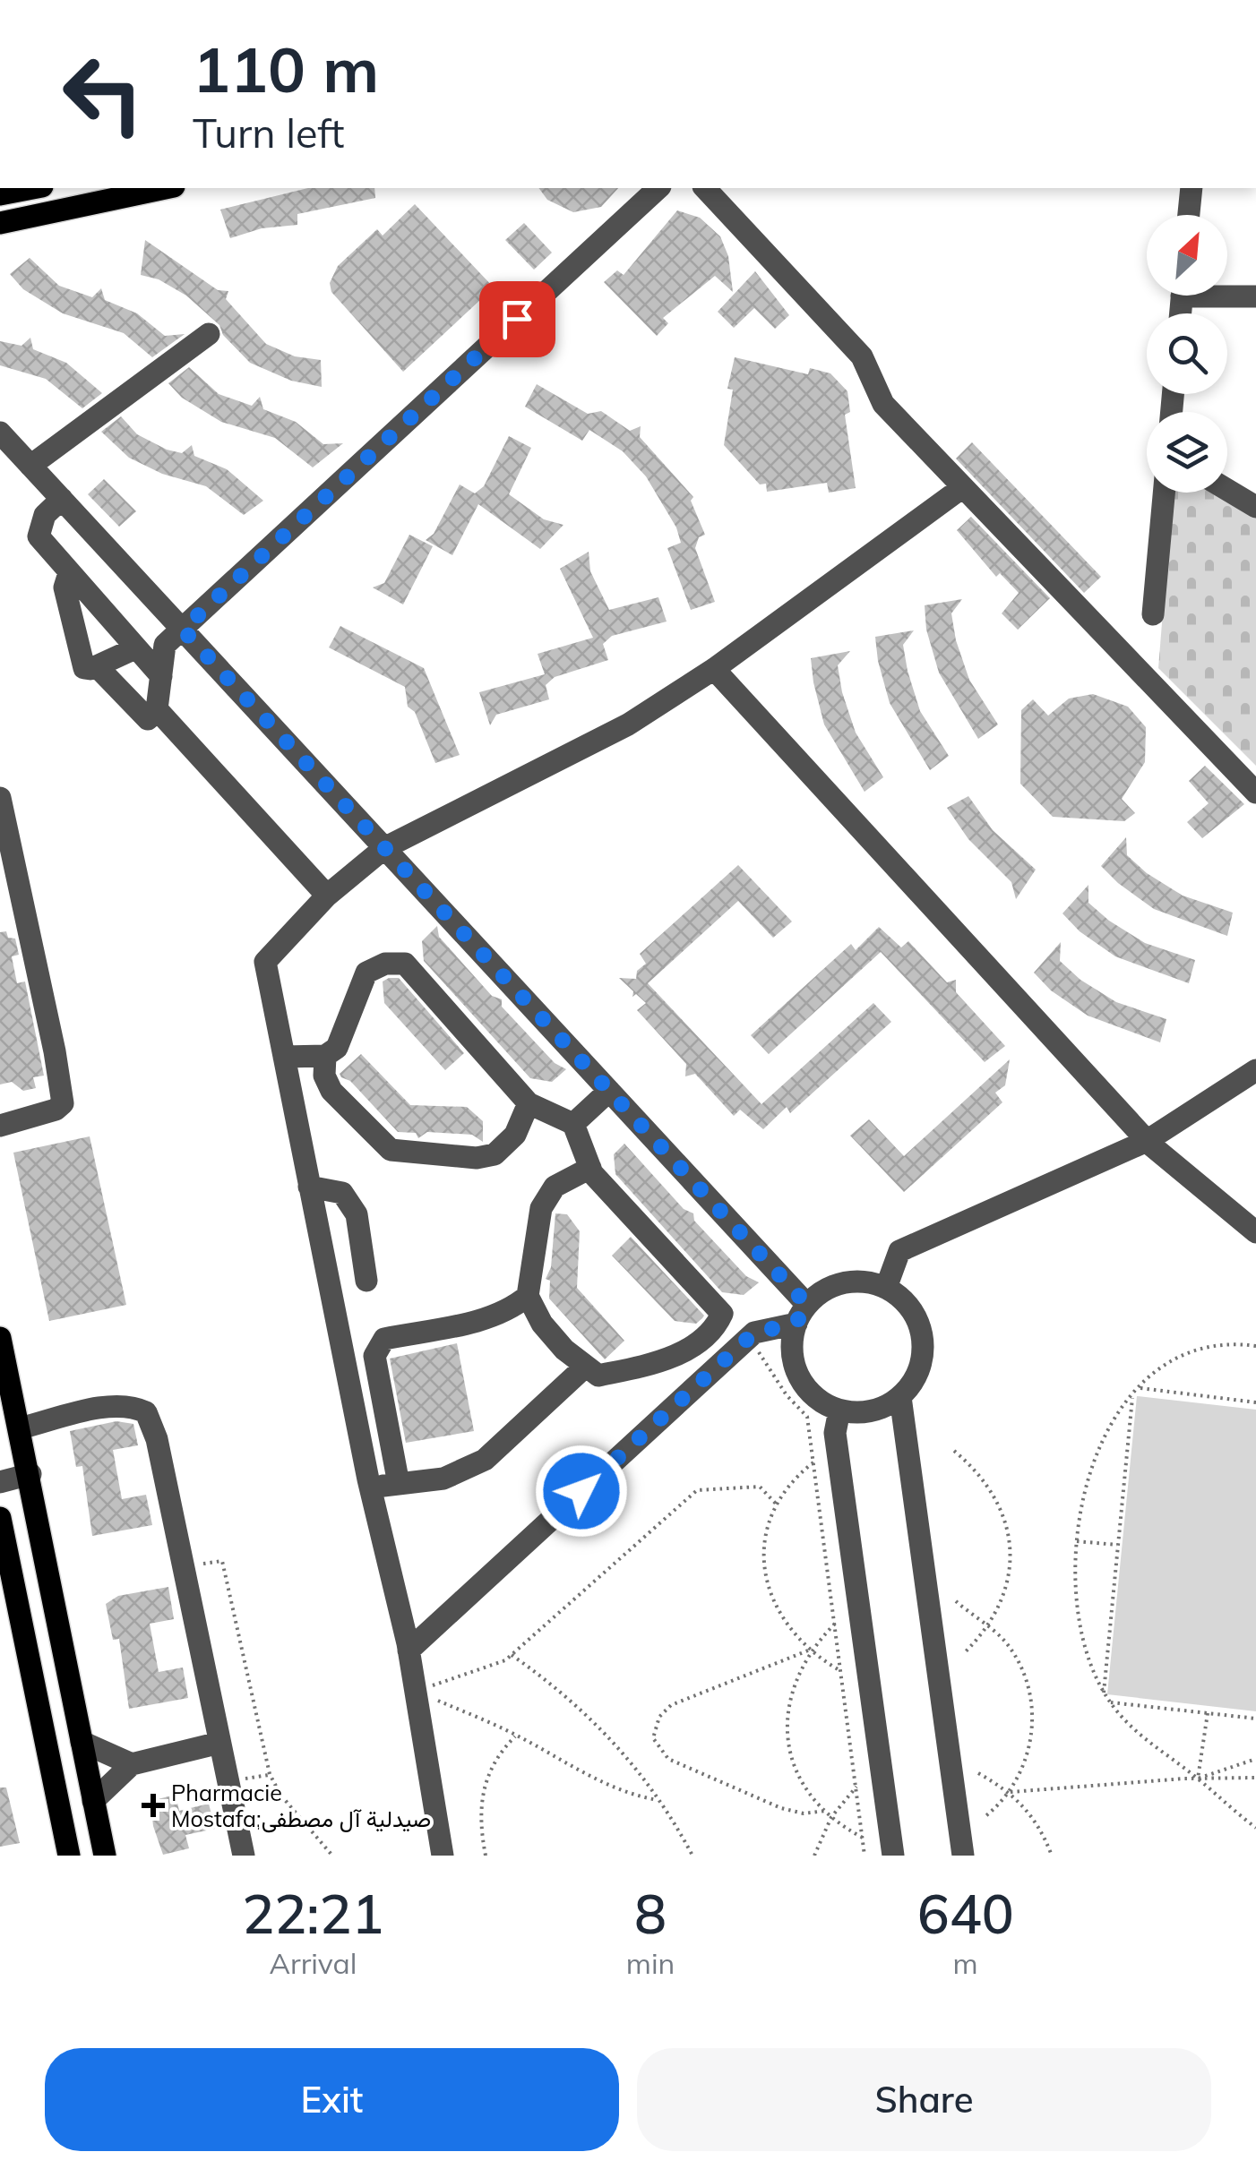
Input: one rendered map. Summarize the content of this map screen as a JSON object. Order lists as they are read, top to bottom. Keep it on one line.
{"places":{"health":["Pharmacie Mostafa;صيدلية آل مصطفى"]},"north":"top right","page":{"turn":["110 m","Turn left"],"eta":["22:21","Arrival","8","min","640","m"],"buttons":["Exit","Share"]}}
